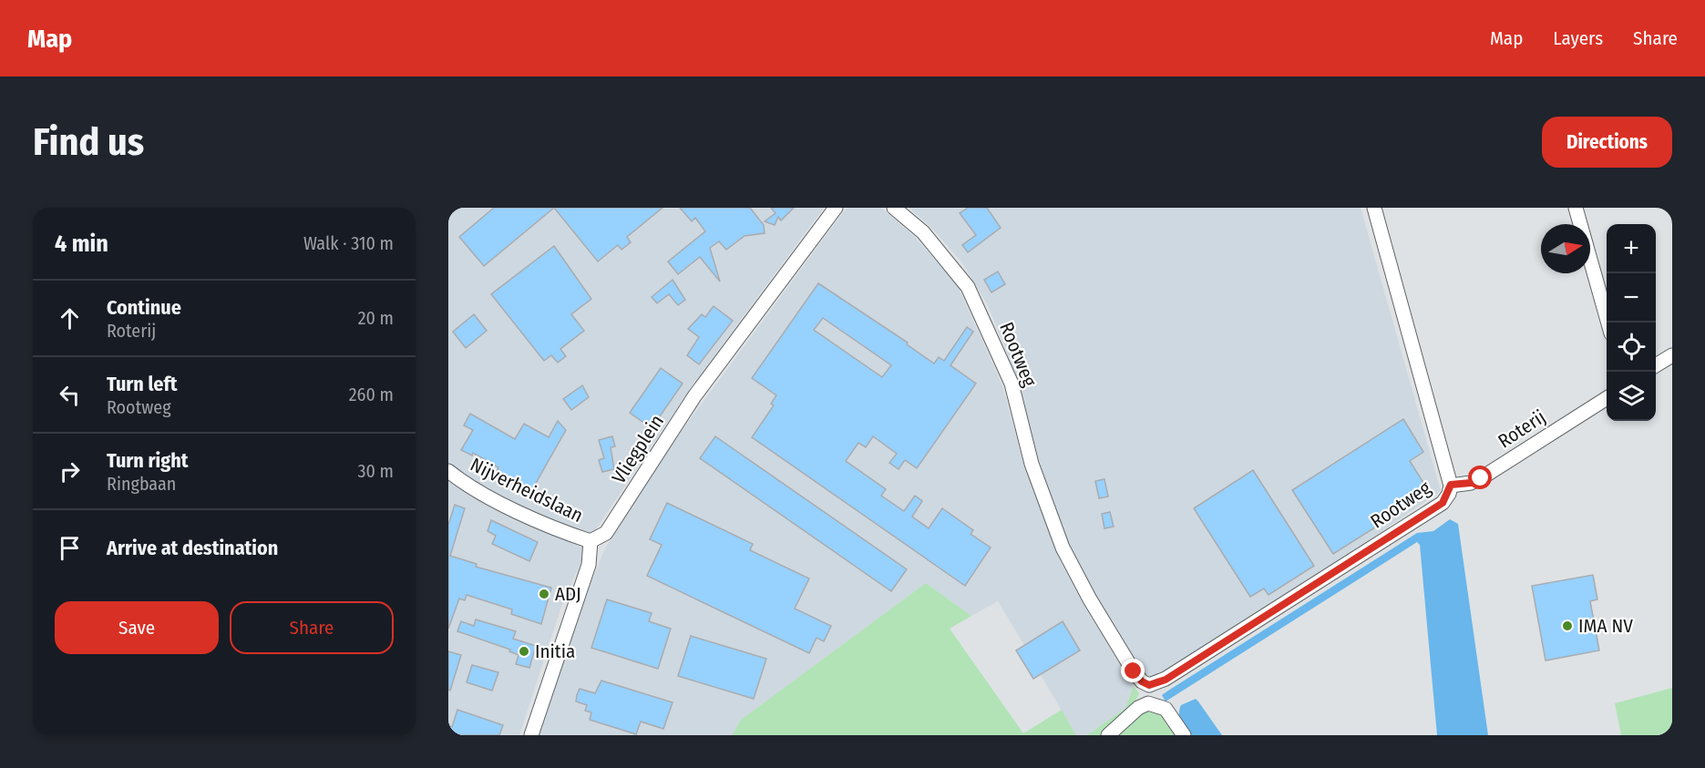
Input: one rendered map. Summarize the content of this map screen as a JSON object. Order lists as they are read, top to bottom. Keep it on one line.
{"streets":{"street":["Rootweg","Roterij","Vliegplein","Nijverheidslaan"]},"crossings":[["Rootweg","Roterij"],["Vliegplein","Nijverheidslaan"]],"places":["ADJ","IMA NV","Initia"],"north":"right","page":{"header":"Map","nav":["Map","Layers","Share"],"buttons":["Directions",["Save","Share"]],"title":"Find us","heading":["4 min","Walk · 310 m"],"map_buttons":["+","−"],"list":[["Continue","Roterij","20 m"],["Turn left","Rootweg","260 m"],["Turn right","Ringbaan","30 m"],"Arrive at destination"]}}
